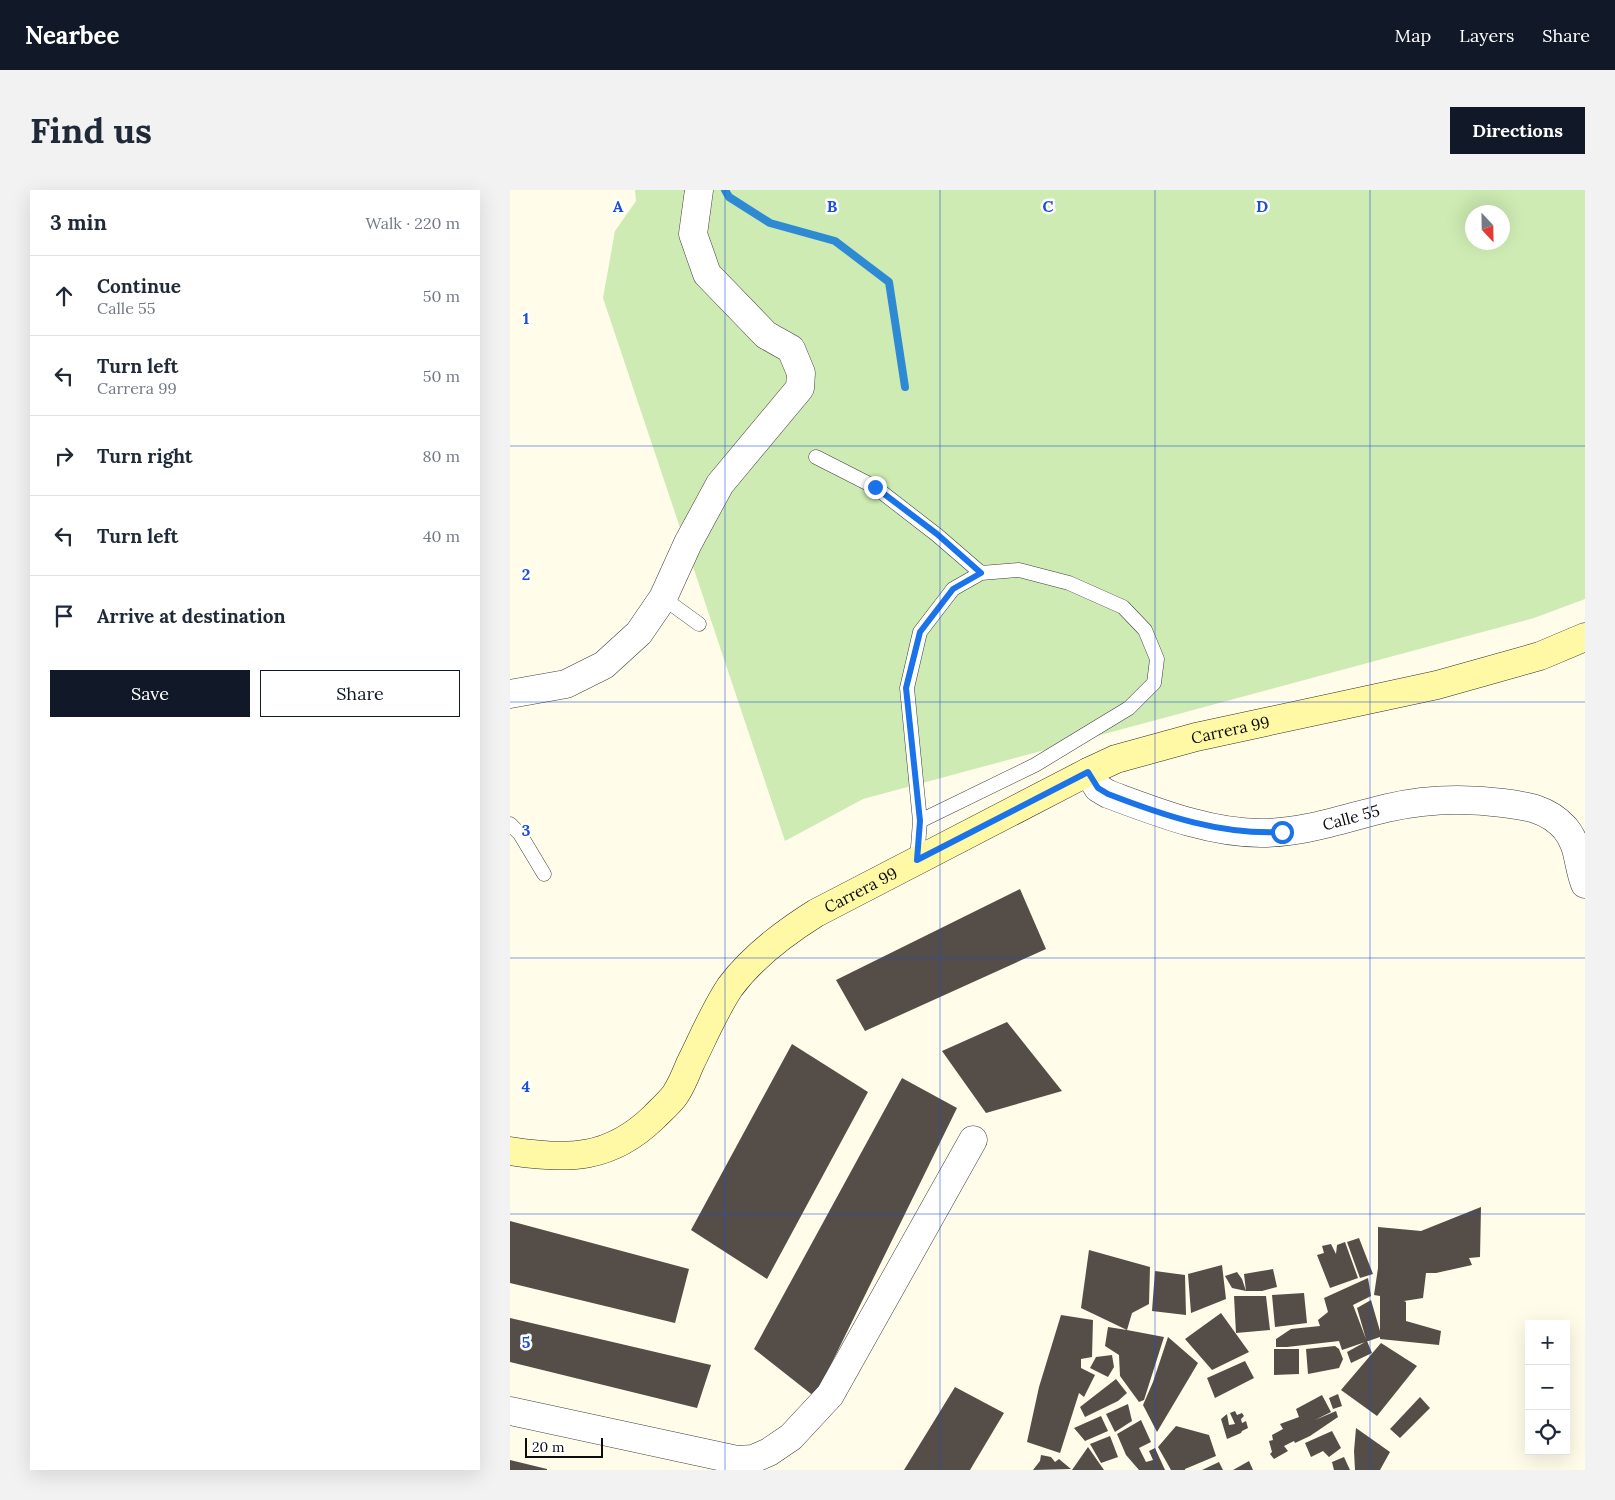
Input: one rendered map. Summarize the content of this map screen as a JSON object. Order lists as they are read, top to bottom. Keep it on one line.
{"streets":{"street":["Carrera 99","Calle 55"]},"crossings":[["Carrera 99","Calle 55"]],"scale_bar":"20 m","north":"bottom","page":{"header":"Nearbee","nav":["Map","Layers","Share"],"buttons":["Directions",["Save","Share"]],"title":"Find us","heading":["3 min","Walk · 220 m"],"list":[["Continue","Calle 55","50 m"],["Turn left","Carrera 99","50 m"],["Turn right","80 m"],["Turn left","40 m"],"Arrive at destination"],"map_buttons":["+","−"],"scale":"20 m"},"grid":{"columns":["A","B","C","D"],"rows":["1","2","3","4","5"]}}
